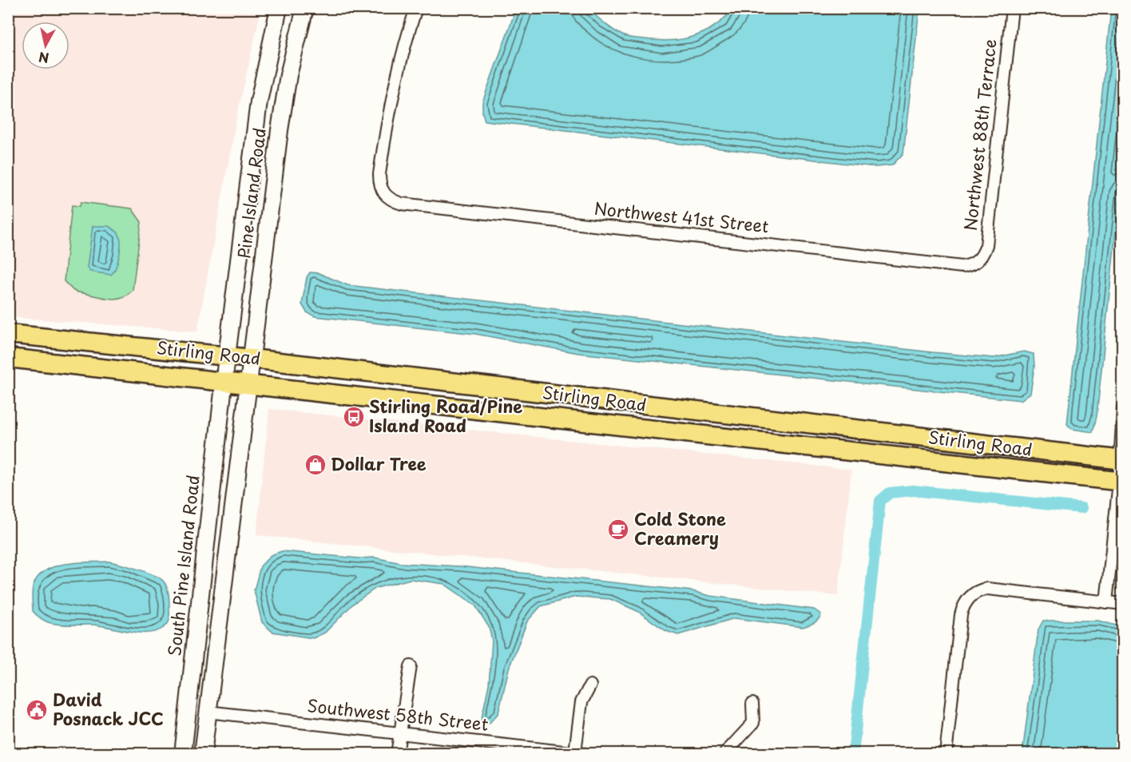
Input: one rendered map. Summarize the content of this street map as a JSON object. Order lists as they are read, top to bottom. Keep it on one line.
{"streets":{"main road":["Pine Island Road","Stirling Road","South Pine Island Road"],"street":["Northwest 88th Terrace","Northwest 41st Street","Southwest 58th Street"]},"crossings":[["Northwest 88th Terrace","Northwest 41st Street"],["Pine Island Road","Stirling Road"],["Pine Island Road","South Pine Island Road"],["Stirling Road","South Pine Island Road"]],"places":{"bus stop":["Stirling Road/Pine Island Road"],"shop":["Dollar Tree"],"cafe":["Cold Stone Creamery"],"public building":["David Posnack JCC"]},"north":"bottom"}
